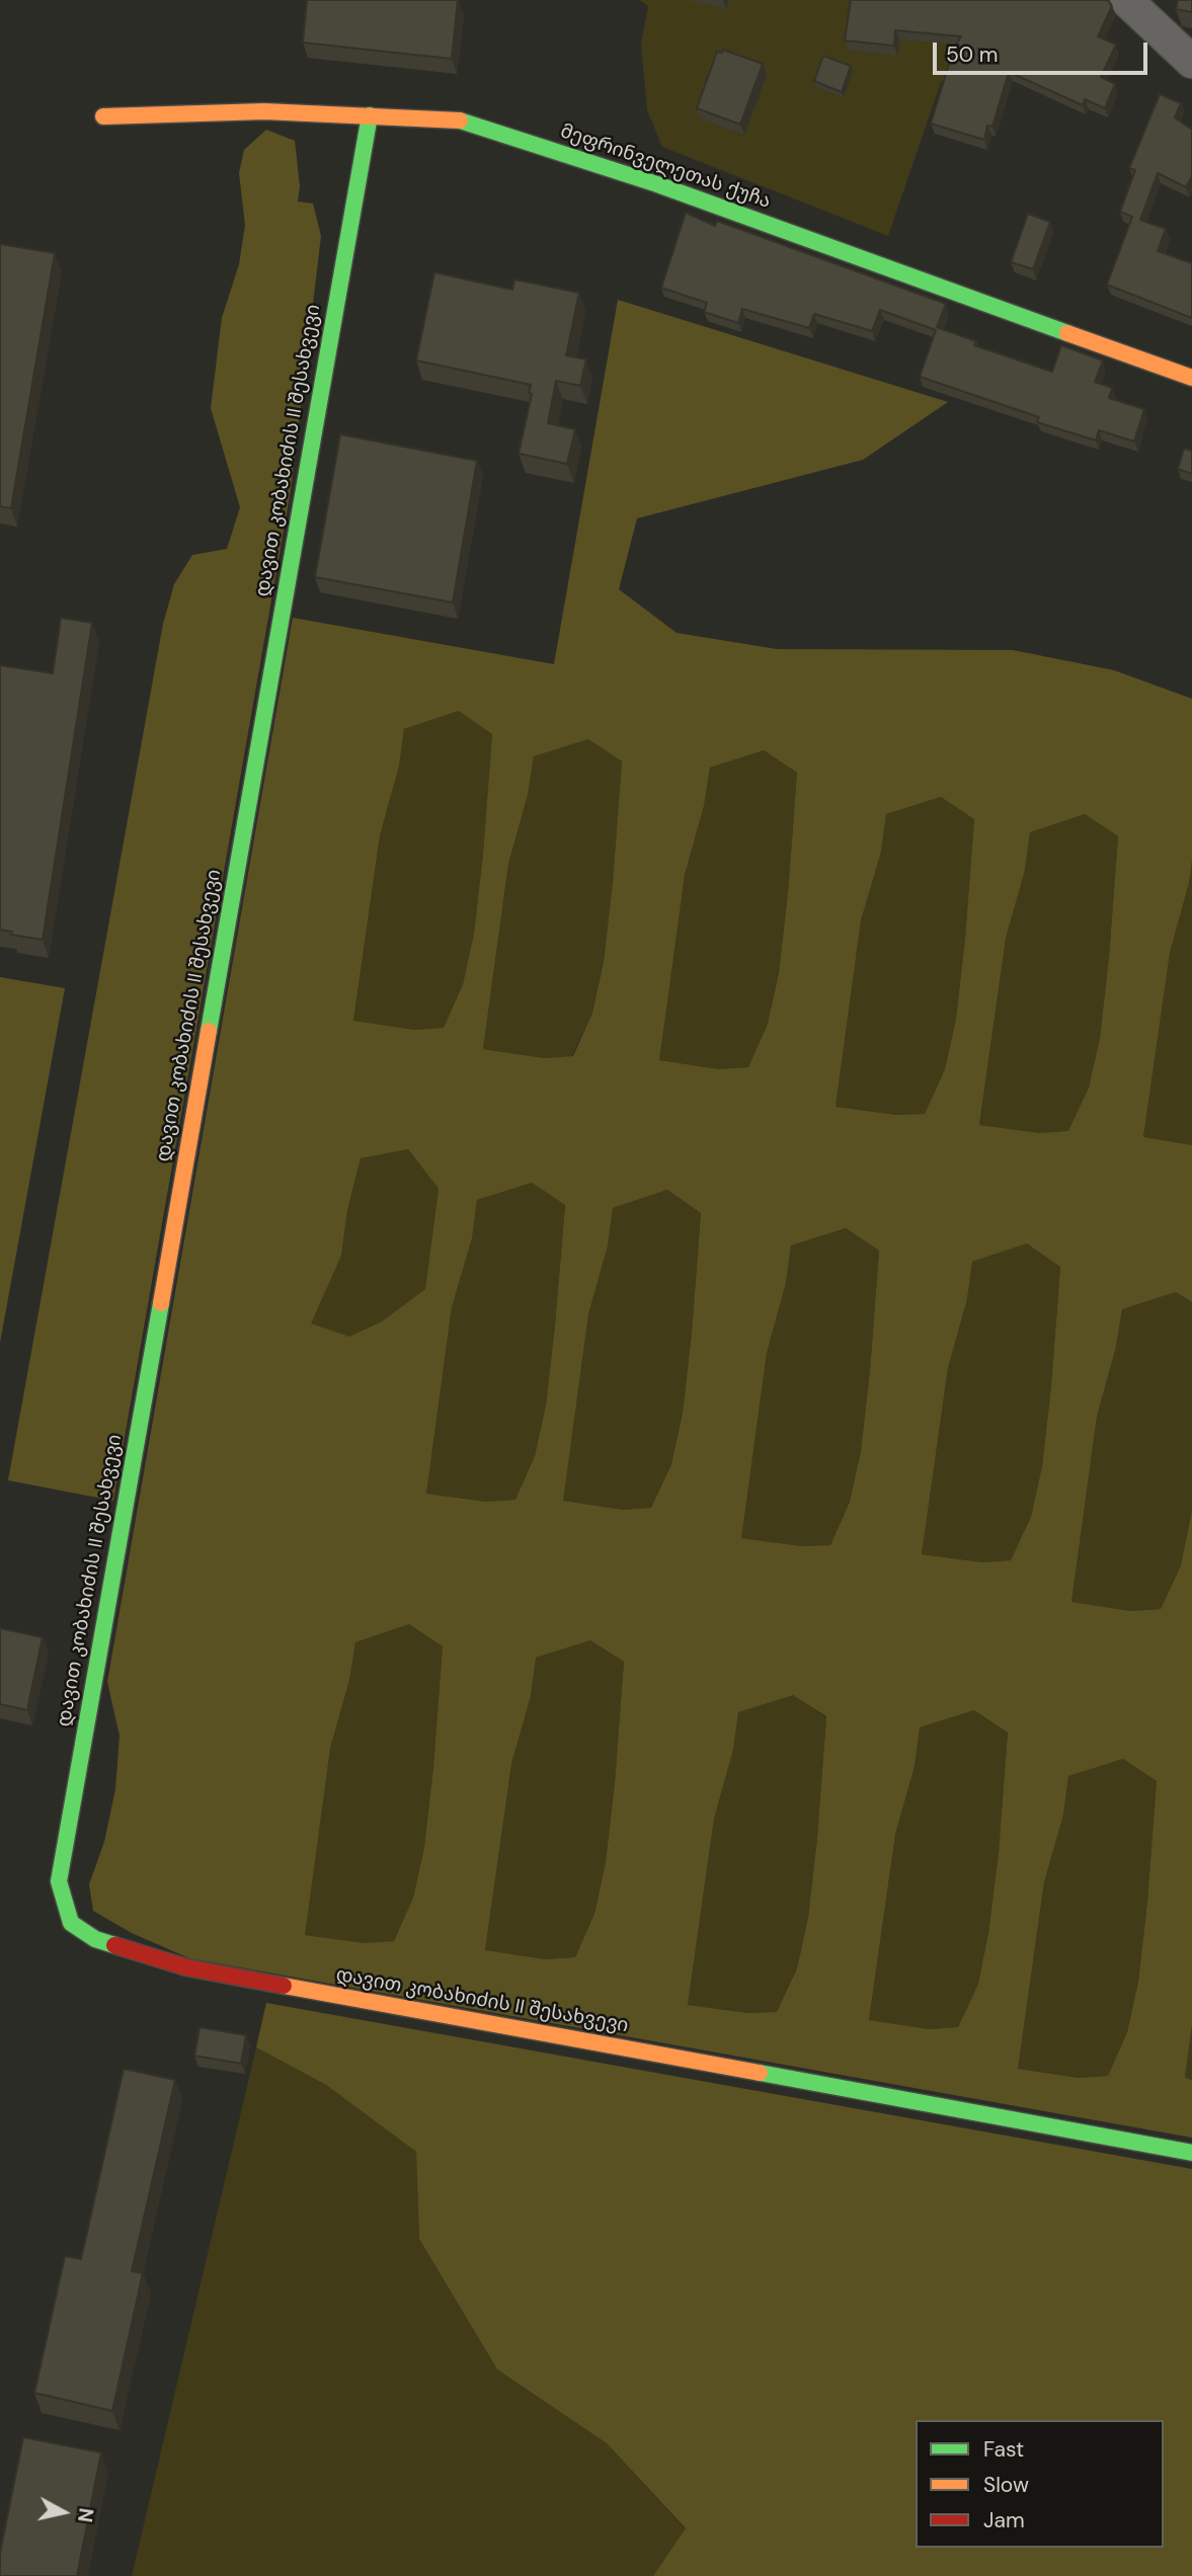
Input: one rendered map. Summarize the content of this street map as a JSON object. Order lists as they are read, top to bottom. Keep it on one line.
{"streets":{"street":["მეფრინველეთას ქუჩა","დავით კობახიძის II შესახვევი"]},"crossings":[["მეფრინველეთას ქუჩა","დავით კობახიძის II შესახვევი"]],"legend":["Fast","Slow","Jam"],"scale_bar":"50 m","north":"right"}
